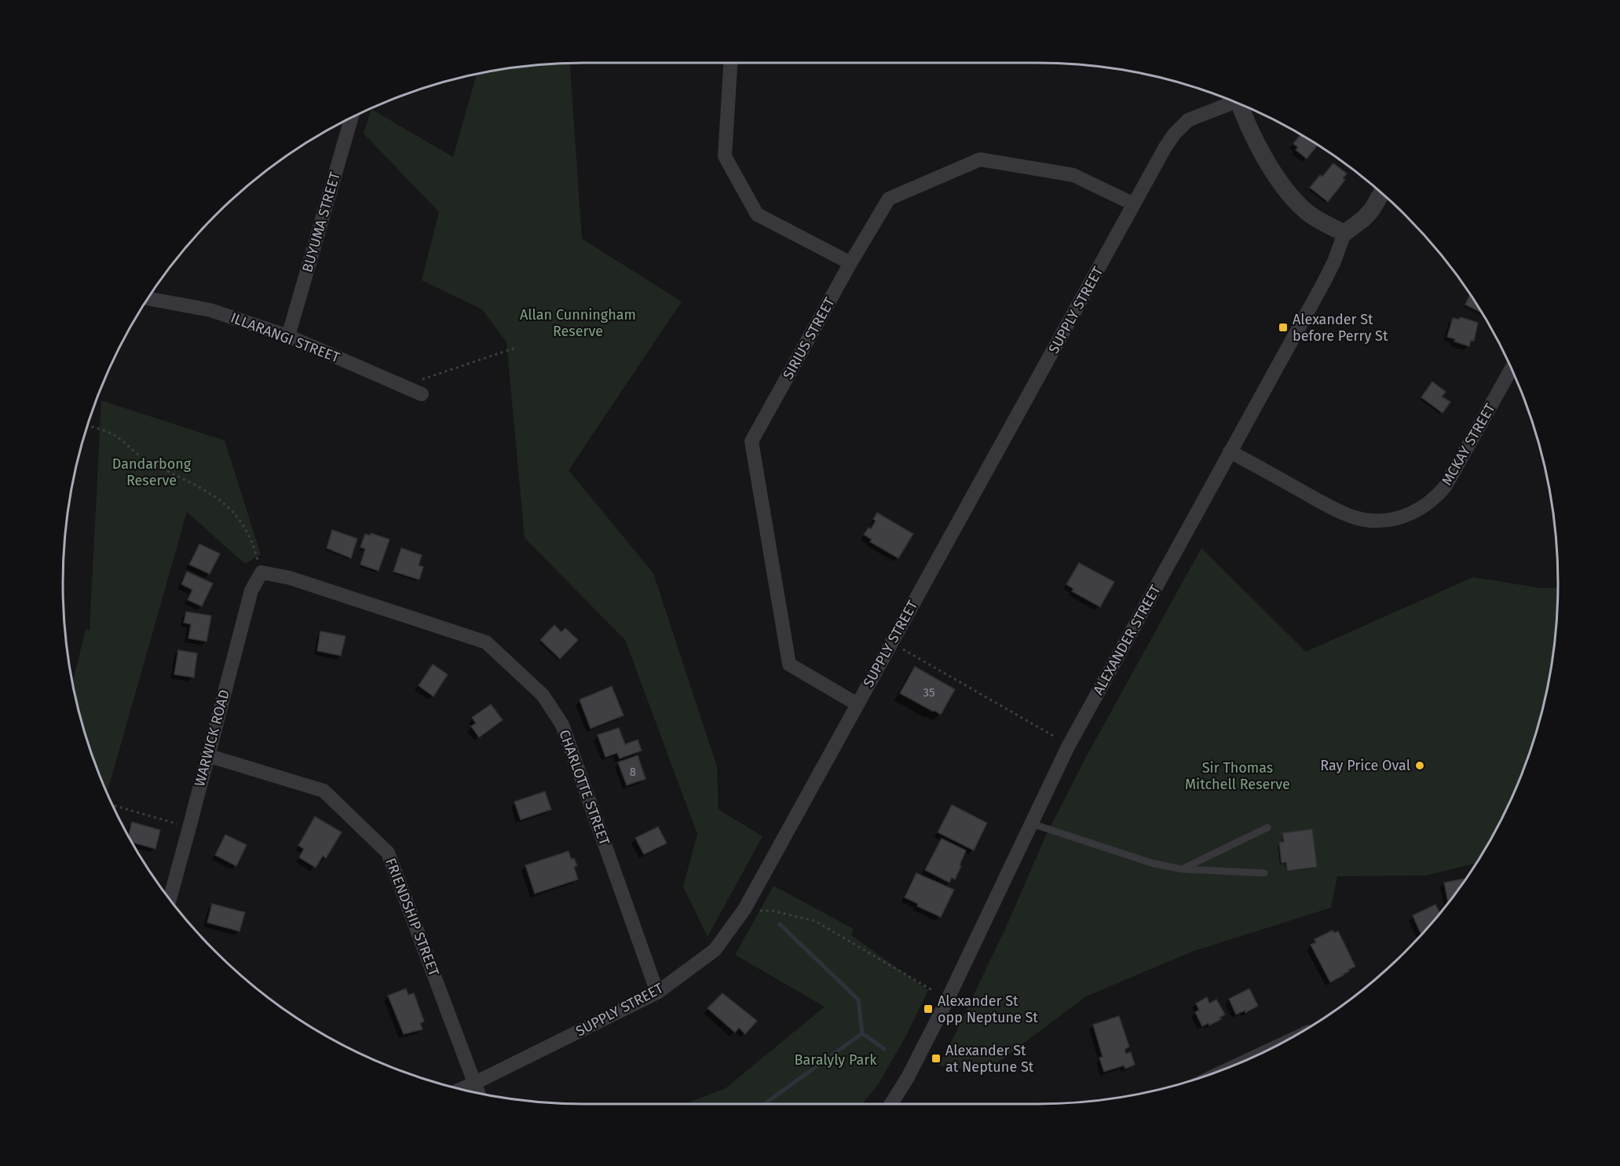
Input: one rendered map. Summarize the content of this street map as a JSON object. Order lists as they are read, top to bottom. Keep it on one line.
{"streets":{"street":["BUYUMA STREET","SUPPLY STREET","ILLARANGI STREET","SIRIUS STREET","MCKAY STREET","ALEXANDER STREET","WARWICK ROAD","CHARLOTTE STREET","FRIENDSHIP STREET"]},"crossings":[["BUYUMA STREET","ILLARANGI STREET"],["SUPPLY STREET","SIRIUS STREET"],["SUPPLY STREET","CHARLOTTE STREET"],["SUPPLY STREET","FRIENDSHIP STREET"],["MCKAY STREET","ALEXANDER STREET"],["WARWICK ROAD","CHARLOTTE STREET"],["WARWICK ROAD","FRIENDSHIP STREET"]],"parks":["Allan Cunningham Reserve","Dandarbong Reserve","Sir Thomas Mitchell Reserve","Baralyly Park"],"places":{"transit":["Alexander St before Perry St","Alexander St opp Neptune St","Alexander St at Neptune St"],"other":["Ray Price Oval"]},"house_numbers":["35","8"]}
